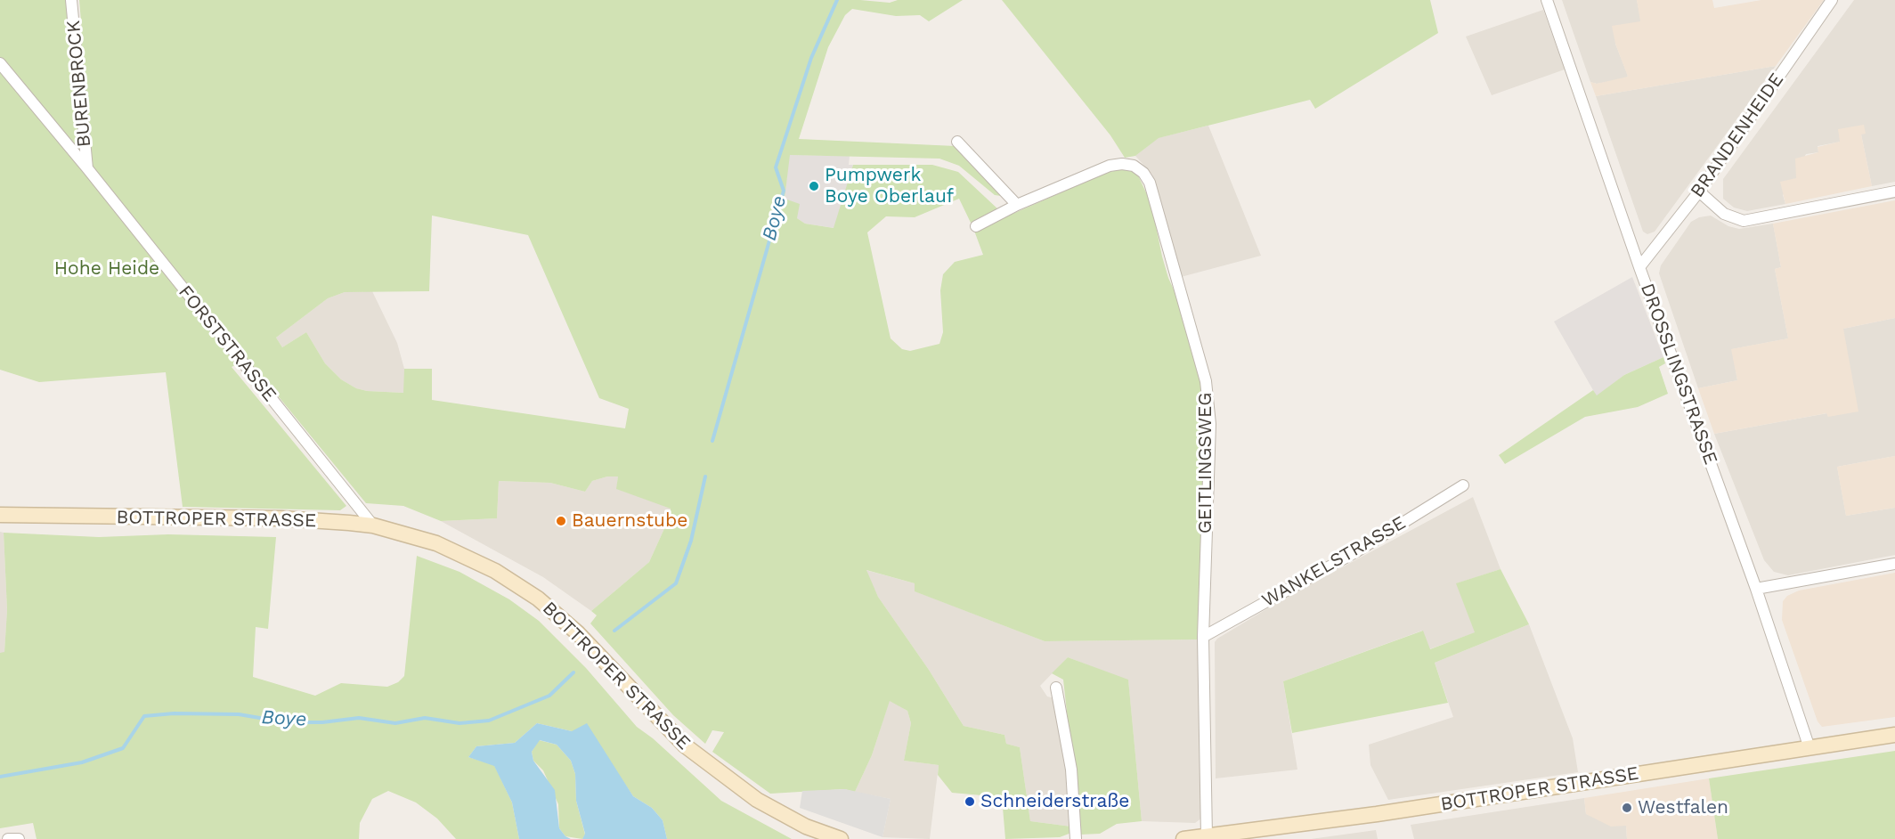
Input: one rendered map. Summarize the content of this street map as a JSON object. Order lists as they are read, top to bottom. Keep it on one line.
{"streets":{"main road":["BOTTROPER STRASSE"],"street":["BURENBROCK","BRANDENHEIDE","FORSTSTRASSE","DROSSLINGSTRASSE","GEITLINGSWEG","WANKELSTRASSE"]},"crossings":[["BURENBROCK","FORSTSTRASSE"],["BRANDENHEIDE","DROSSLINGSTRASSE"],["FORSTSTRASSE","BOTTROPER STRASSE"],["DROSSLINGSTRASSE","BOTTROPER STRASSE"],["GEITLINGSWEG","BOTTROPER STRASSE"],["GEITLINGSWEG","WANKELSTRASSE"]],"water":["Boye"],"parks":["Hohe Heide"],"places":["Pumpwerk Boye Oberlauf","Bauernstube","Schneiderstraße","Westfalen"]}
